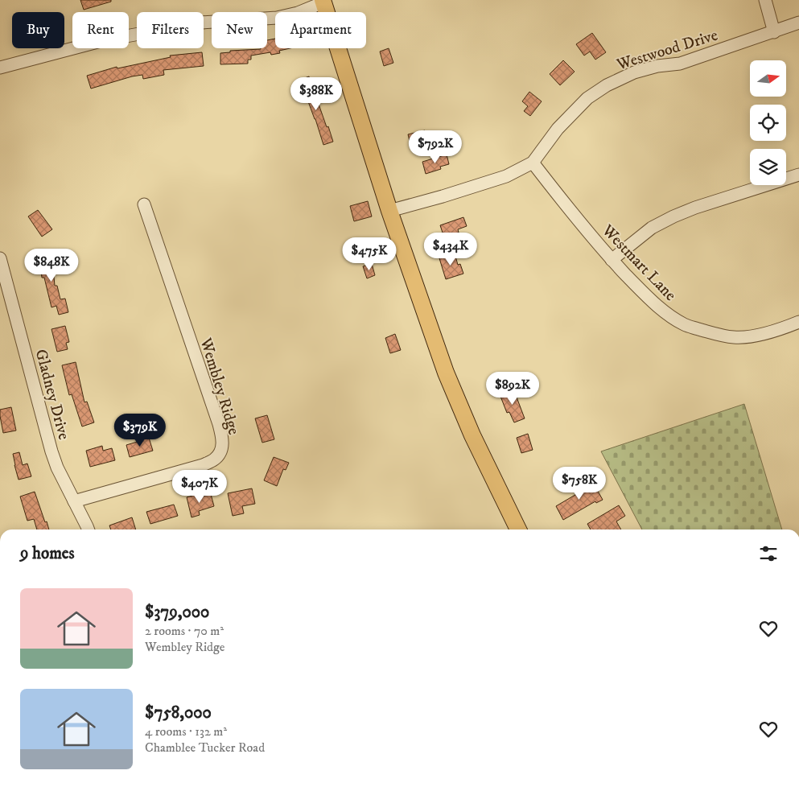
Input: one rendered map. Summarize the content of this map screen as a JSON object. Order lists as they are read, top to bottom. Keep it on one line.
{"streets":{"street":["Westwood Drive","Westmart Lane","Wembley Ridge","Gladney Drive"]},"crossings":[["Westwood Drive","Westmart Lane"],["Wembley Ridge","Gladney Drive"]],"north":"right","page":{"chip":["Buy","Rent","Filters","New","Apartment"],"price":["$388K","$792K","$434K","$475K","$848K","$892K","$379K","$758K","$407K"],"heading":"9 homes","list":[{"name":"$379,000","note":"2 rooms · 70 m² · Wembley Ridge"},{"name":"$758,000","note":"4 rooms · 132 m² · Chamblee Tucker Road"}]}}
